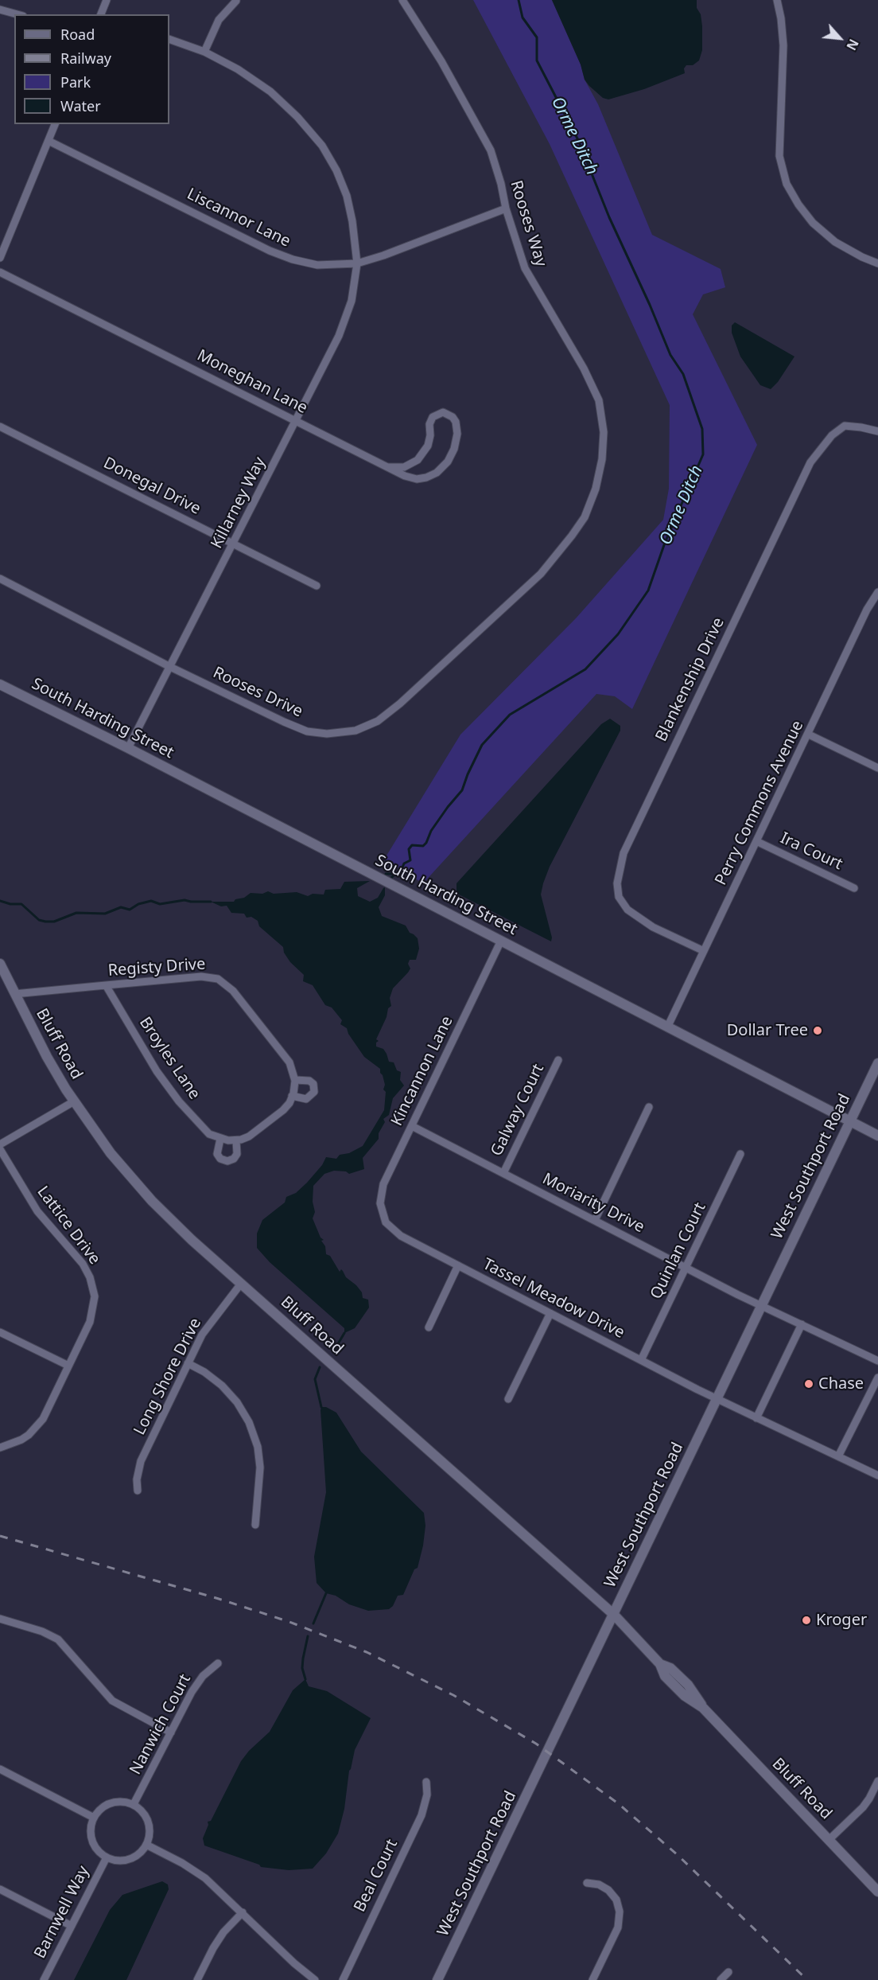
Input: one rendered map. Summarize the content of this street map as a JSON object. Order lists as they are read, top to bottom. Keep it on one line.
{"streets":{"main road":["South Harding Street","Bluff Road","West Southport Road"],"street":["Liscannor Lane","Rooses Way","Moneghan Lane","Donegal Drive","Killarney Way","Blankenship Drive","Rooses Drive","Perry Commons Avenue","Ira Court","Registy Drive","Broyles Lane","Kincannon Lane","Galway Court","Moriarity Drive","Lattice Drive","Quinlan Court","Tassel Meadow Drive","Long Shore Drive","Nanwich Court","Beal Court","Barnwell Way"]},"crossings":[["Liscannor Lane","Rooses Way"],["Liscannor Lane","Killarney Way"],["Rooses Way","Rooses Drive"],["Moneghan Lane","Killarney Way"],["Donegal Drive","Killarney Way"],["Killarney Way","Rooses Drive"],["Killarney Way","South Harding Street"],["Blankenship Drive","Perry Commons Avenue"],["South Harding Street","Perry Commons Avenue"],["South Harding Street","Kincannon Lane"],["South Harding Street","West Southport Road"],["Perry Commons Avenue","Ira Court"],["Registy Drive","Bluff Road"],["Registy Drive","Broyles Lane"],["Bluff Road","West Southport Road"],["Bluff Road","Long Shore Drive"],["Kincannon Lane","Moriarity Drive"],["Kincannon Lane","Tassel Meadow Drive"],["Galway Court","Moriarity Drive"],["West Southport Road","Moriarity Drive"],["West Southport Road","Tassel Meadow Drive"],["Moriarity Drive","Quinlan Court"],["Quinlan Court","Tassel Meadow Drive"],["Nanwich Court","Barnwell Way"]],"water":["Orme Ditch"],"places":["Dollar Tree","Chase","Kroger"],"legend":["Road","Railway","Park","Water"],"north":"bottom right"}
